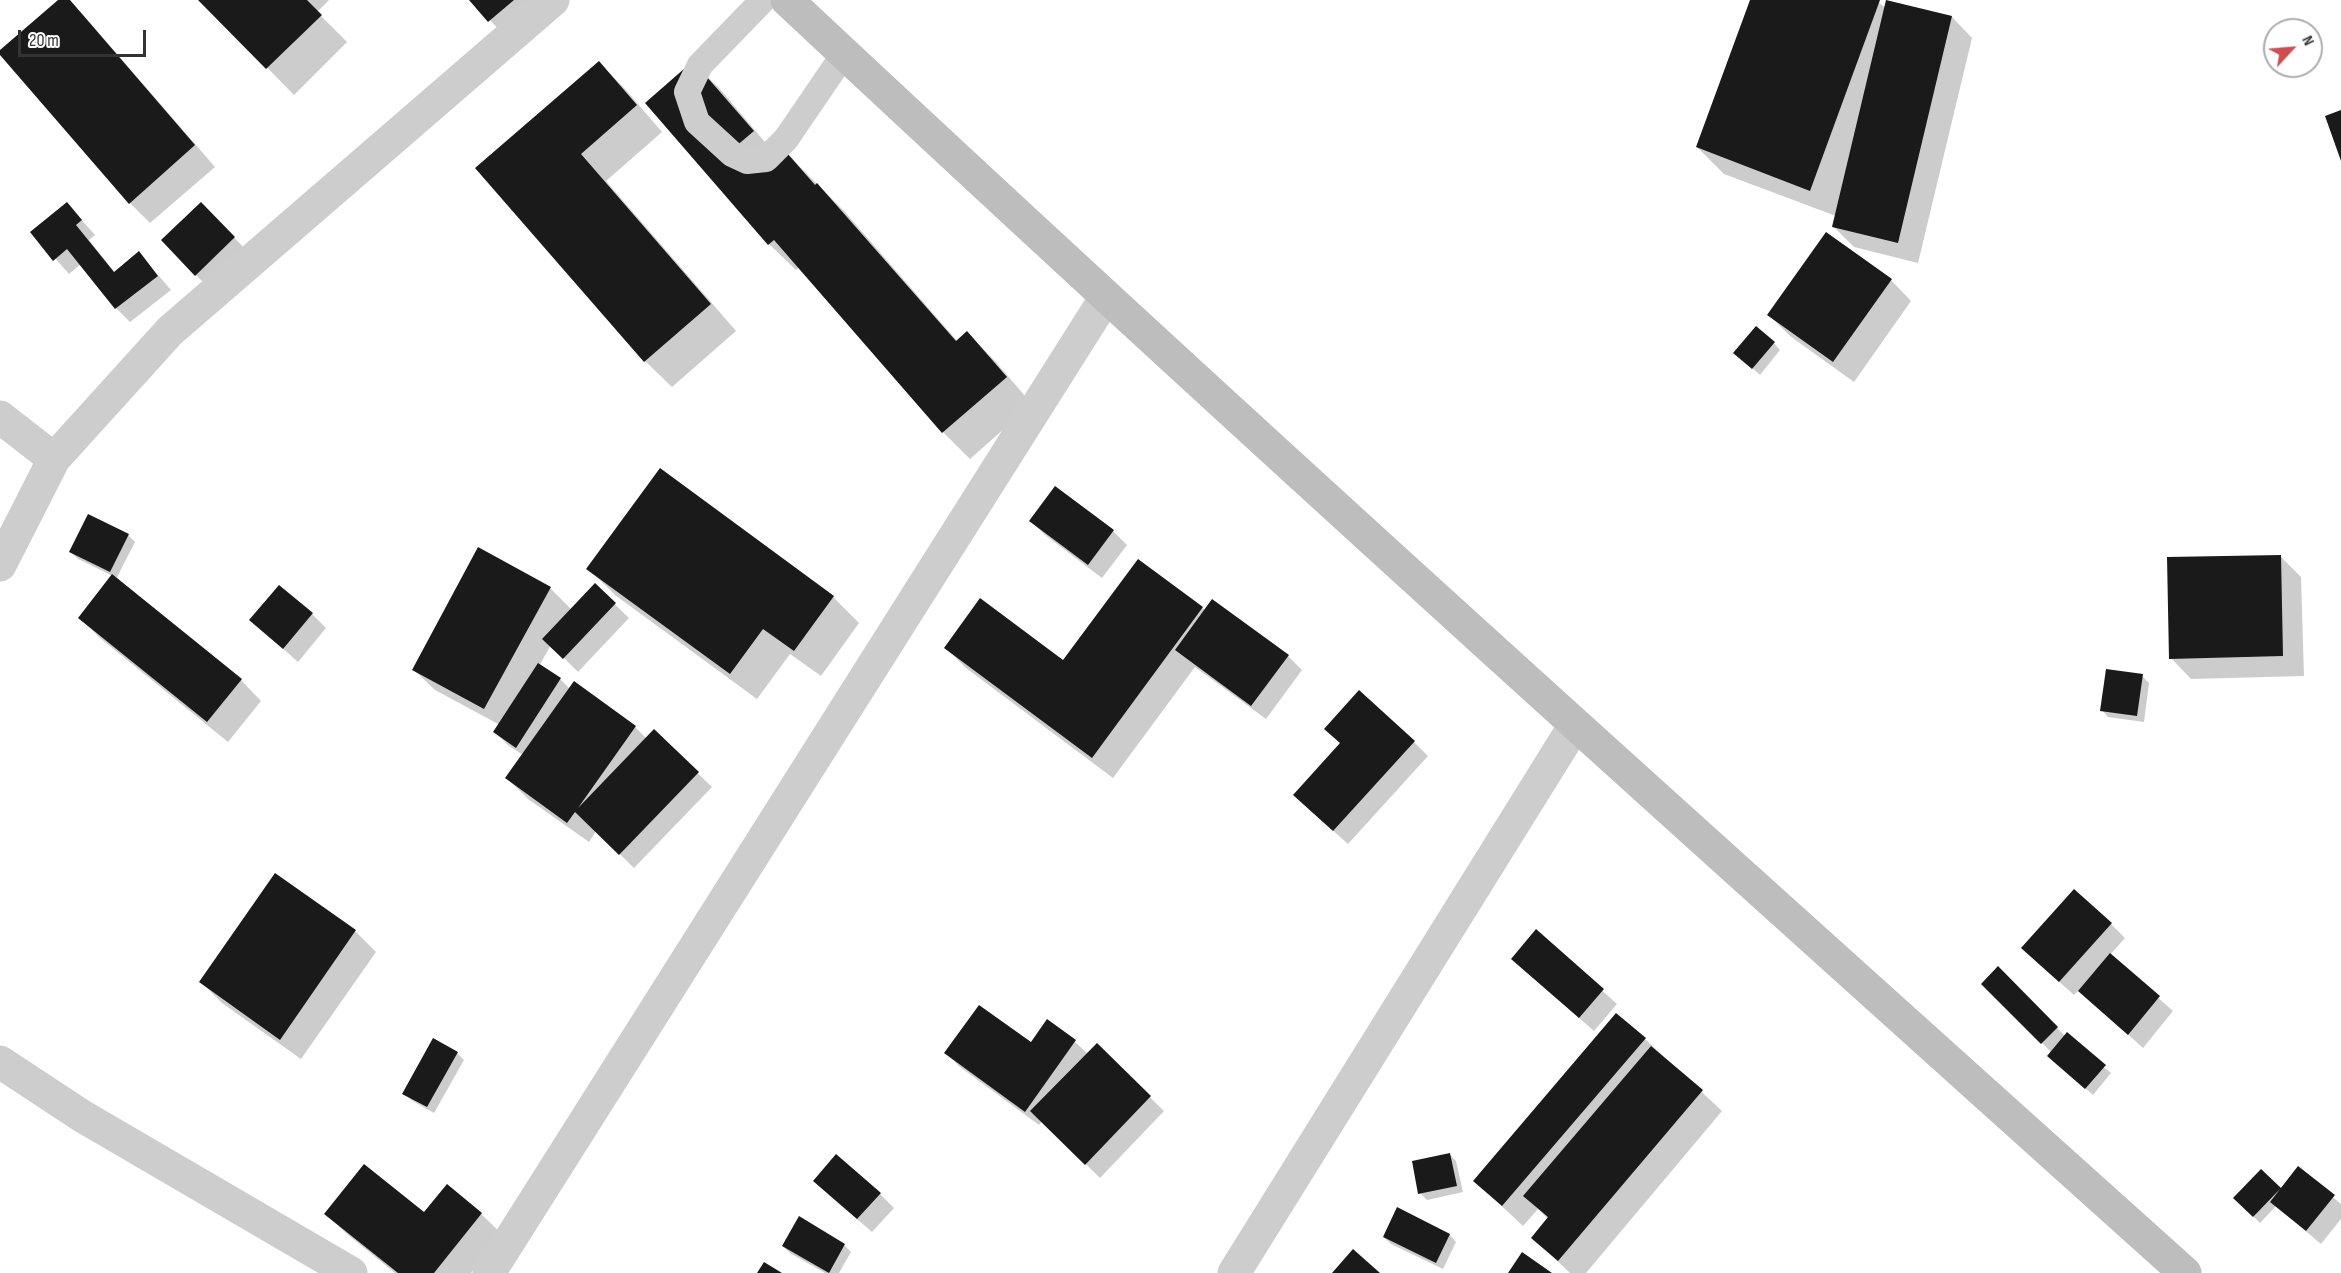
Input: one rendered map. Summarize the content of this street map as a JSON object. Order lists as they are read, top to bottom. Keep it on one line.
{"scale_bar":"20 m","north":"top right"}
